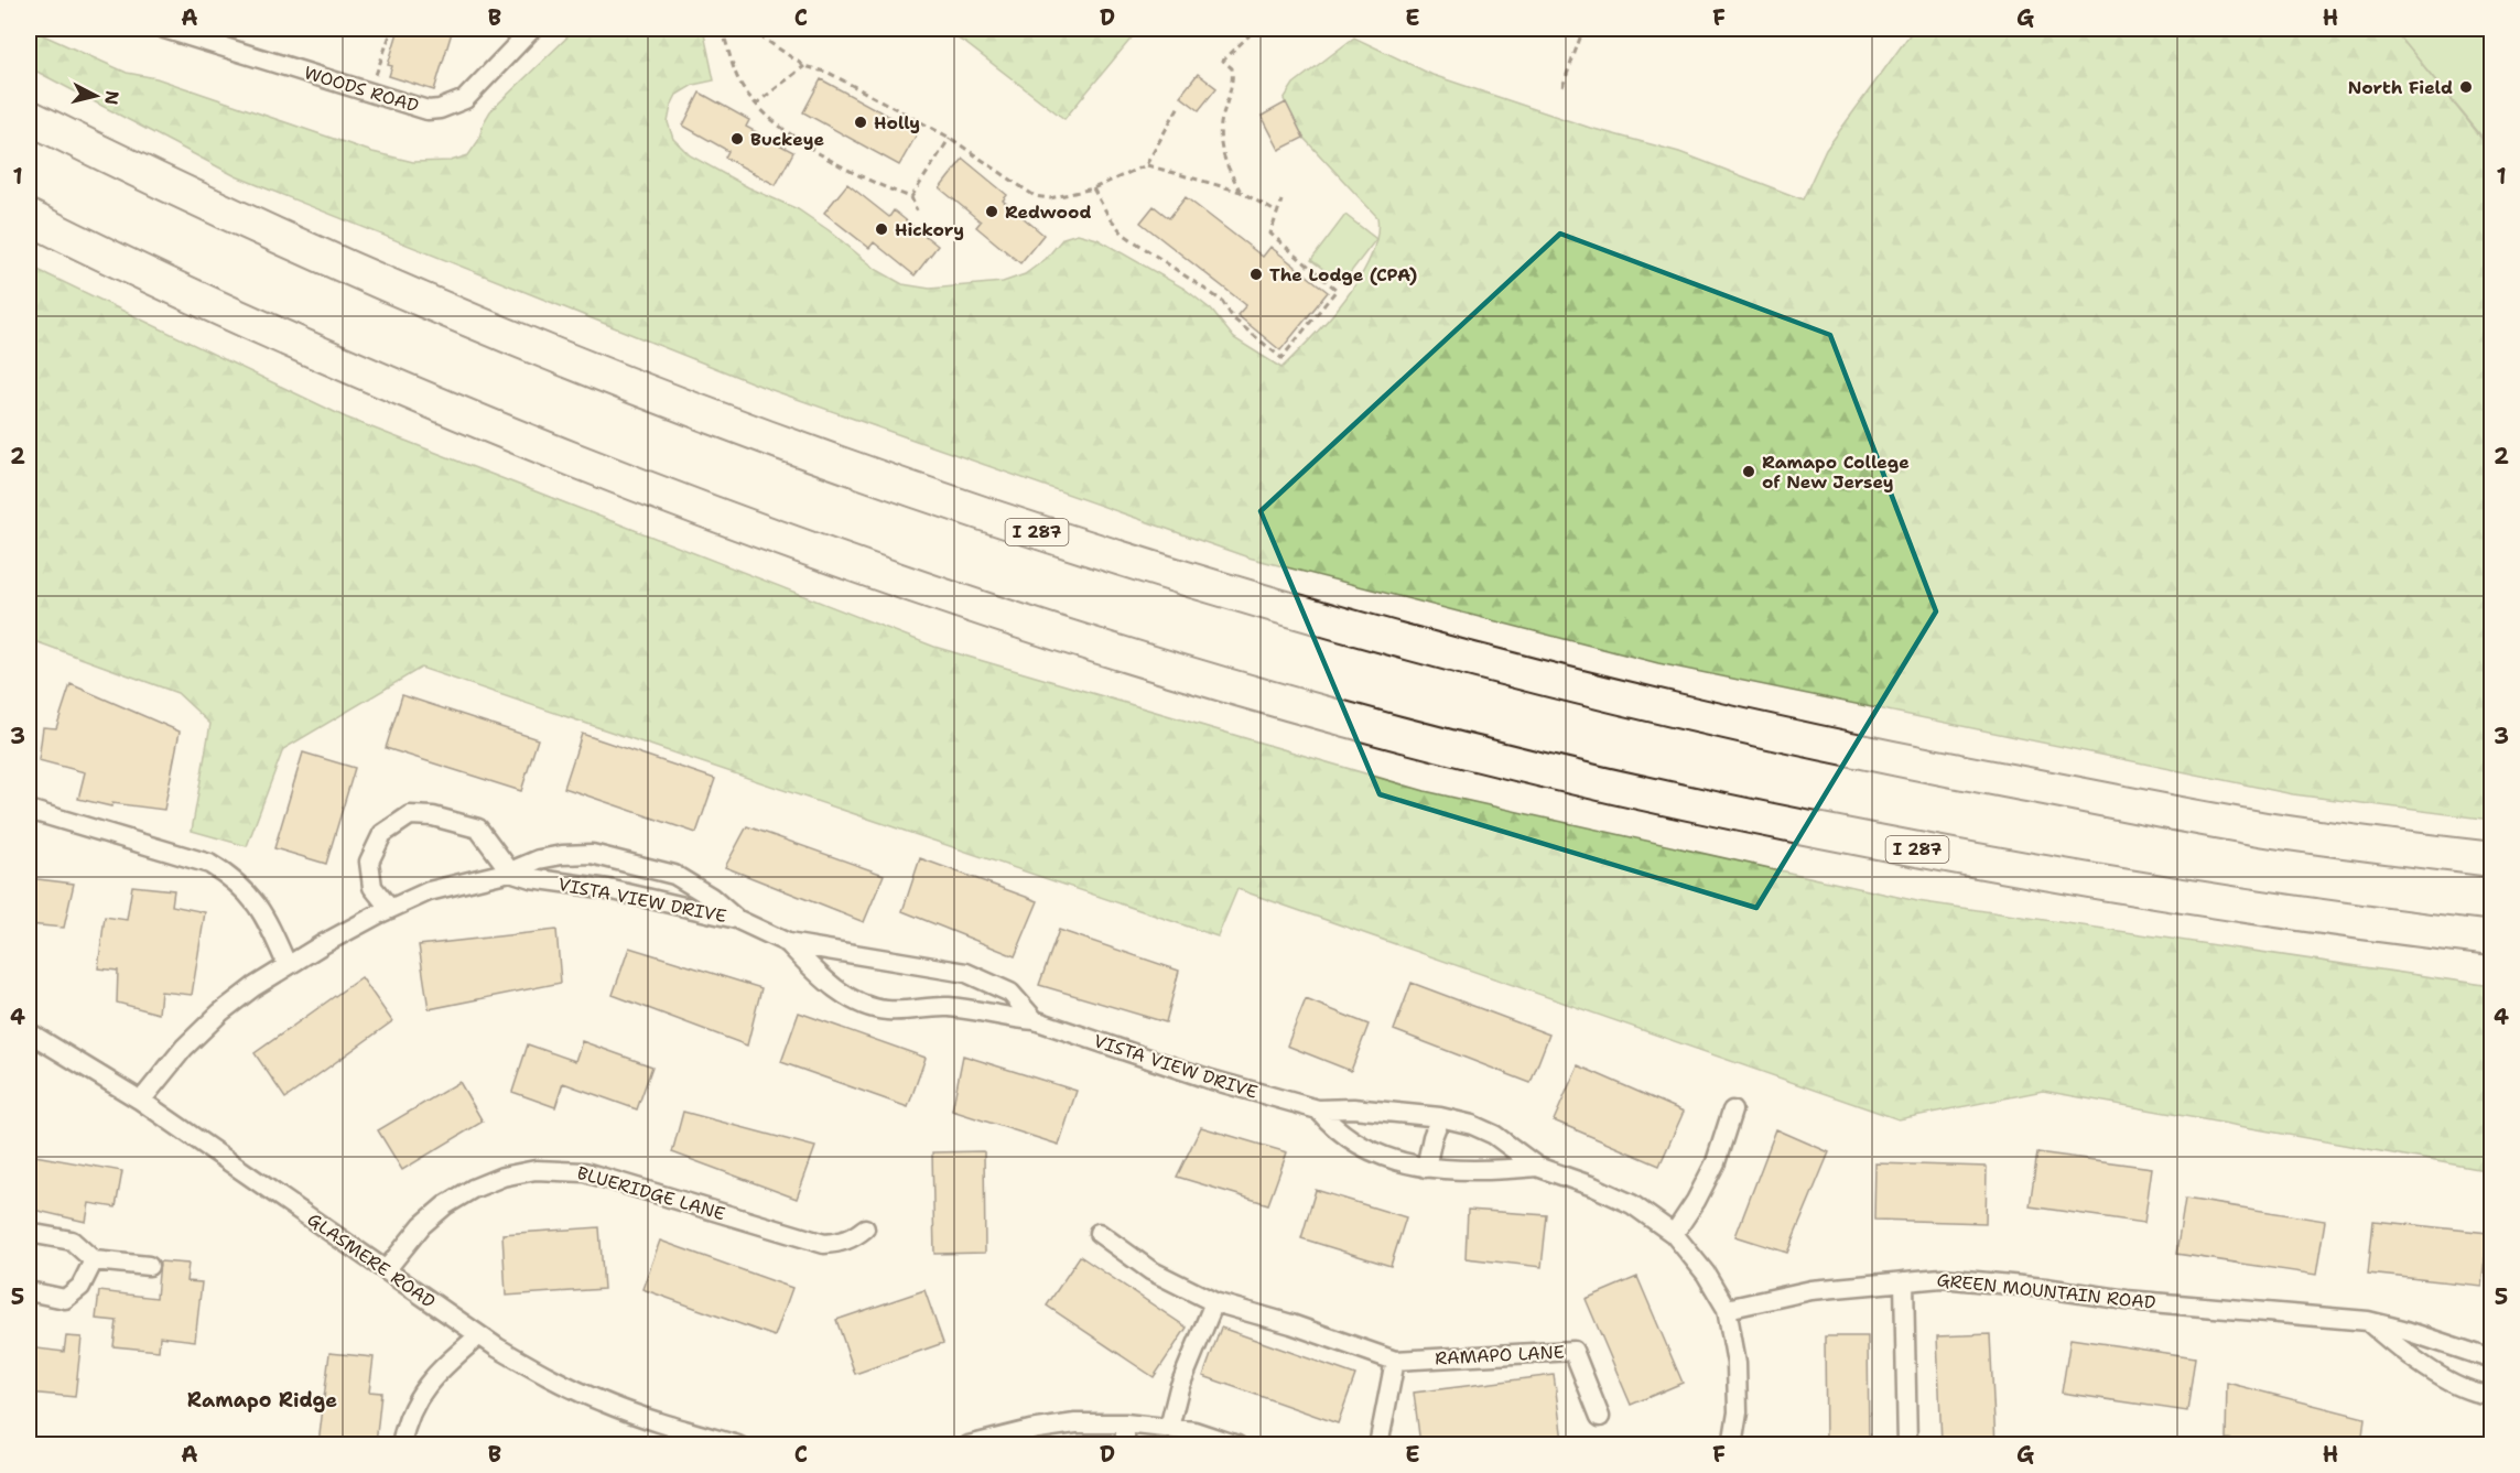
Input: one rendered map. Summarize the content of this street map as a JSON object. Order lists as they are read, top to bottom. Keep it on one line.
{"streets":{"highway":["I 287"],"street":["WOODS ROAD","VISTA VIEW DRIVE","BLUERIDGE LANE","GLASMERE ROAD","GREEN MOUNTAIN ROAD","RAMAPO LANE"]},"crossings":[["VISTA VIEW DRIVE","GLASMERE ROAD"],["VISTA VIEW DRIVE","GREEN MOUNTAIN ROAD"],["BLUERIDGE LANE","GLASMERE ROAD"]],"districts":["Ramapo Ridge"],"places":["North Field","Holly","Buckeye","Redwood","Hickory","The Lodge (CPA)","Ramapo College of New Jersey"],"north":"right","grid":{"columns":["A","B","C","D","E","F","G","H"],"rows":["1","2","3","4","5"]}}
